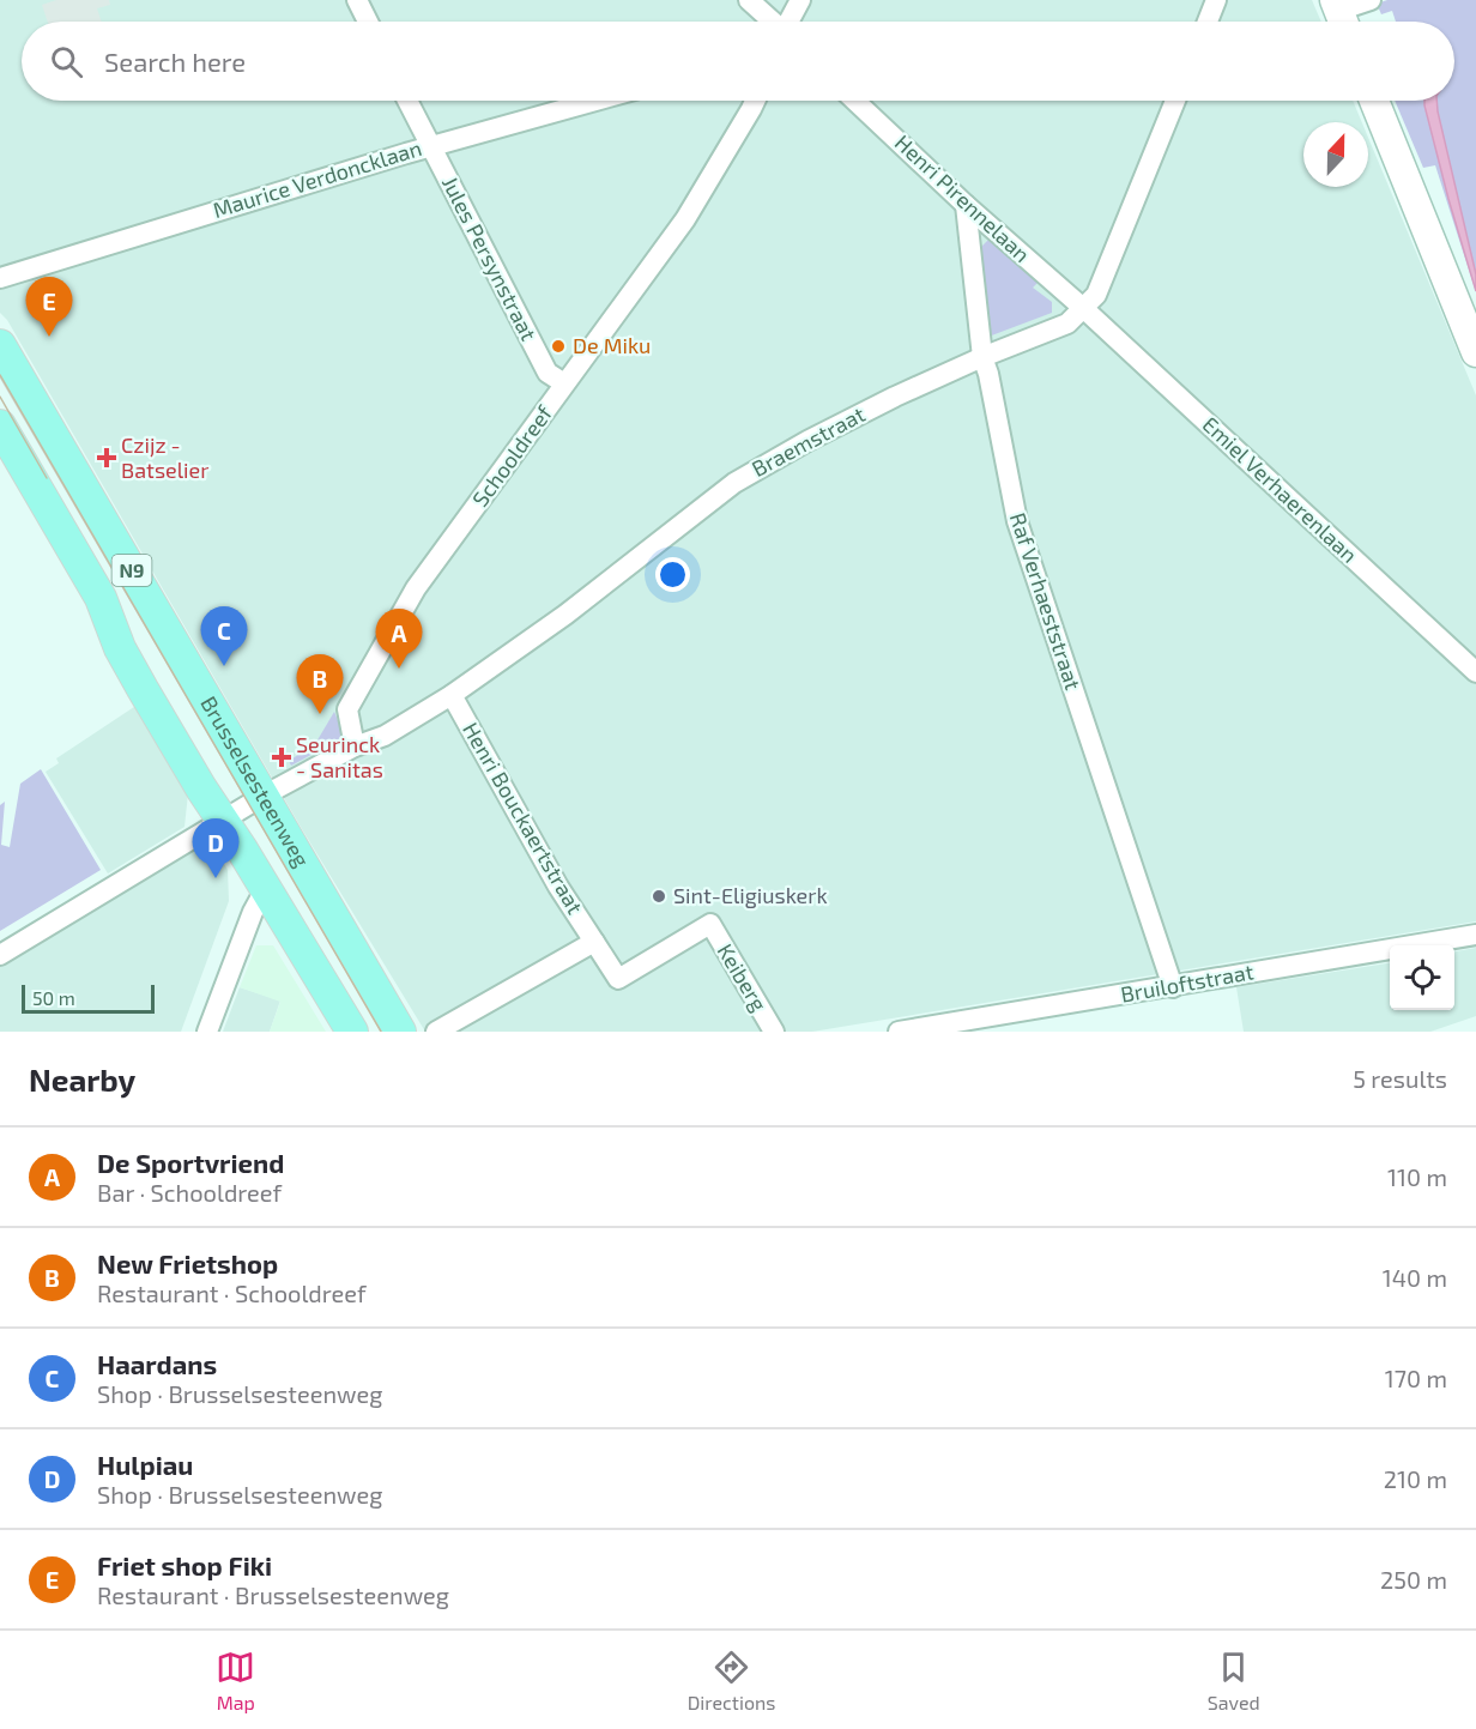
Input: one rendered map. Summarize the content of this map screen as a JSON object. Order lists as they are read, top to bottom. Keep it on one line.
{"streets":{"main road":["N9","Brusselsesteenweg"],"street":["Maurice Verdoncklaan","Henri Pirennelaan","Jules Persynstraat","Braemstraat","Schooldreef","Emiel Verhaerenlaan","Raf Verhaeststraat","Henri Bouckaertstraat","Keiberg","Bruiloftstraat"]},"crossings":[["Maurice Verdoncklaan","Jules Persynstraat"],["Henri Pirennelaan","Braemstraat"],["Henri Pirennelaan","Emiel Verhaerenlaan"],["Henri Pirennelaan","Raf Verhaeststraat"],["Jules Persynstraat","Schooldreef"],["Braemstraat","Schooldreef"],["Braemstraat","Emiel Verhaerenlaan"],["Braemstraat","Raf Verhaeststraat"],["Braemstraat","Henri Bouckaertstraat"],["Raf Verhaeststraat","Bruiloftstraat"],["Henri Bouckaertstraat","Keiberg"]],"places":{"other":["De Miku","Sint-Eligiuskerk"],"health":["Czijz - Batselier","Seurinck - Sanitas"]},"scale_bar":"50 m","north":"top","page":{"search":"Search here","pins":["E","C","A","B","D"],"scale":"50 m","heading":["Nearby","5 results"],"list":[{"mark":"A","name":"De Sportvriend","note":"Bar · Schooldreef","value":"110 m"},{"mark":"B","name":"New Frietshop","note":"Restaurant · Schooldreef","value":"140 m"},{"mark":"C","name":"Haardans","note":"Shop · Brusselsesteenweg","value":"170 m"},{"mark":"D","name":"Hulpiau","note":"Shop · Brusselsesteenweg","value":"210 m"},{"mark":"E","name":"Friet shop Fiki","note":"Restaurant · Brusselsesteenweg","value":"250 m"}],"nav":["Map","Directions","Saved"]}}
